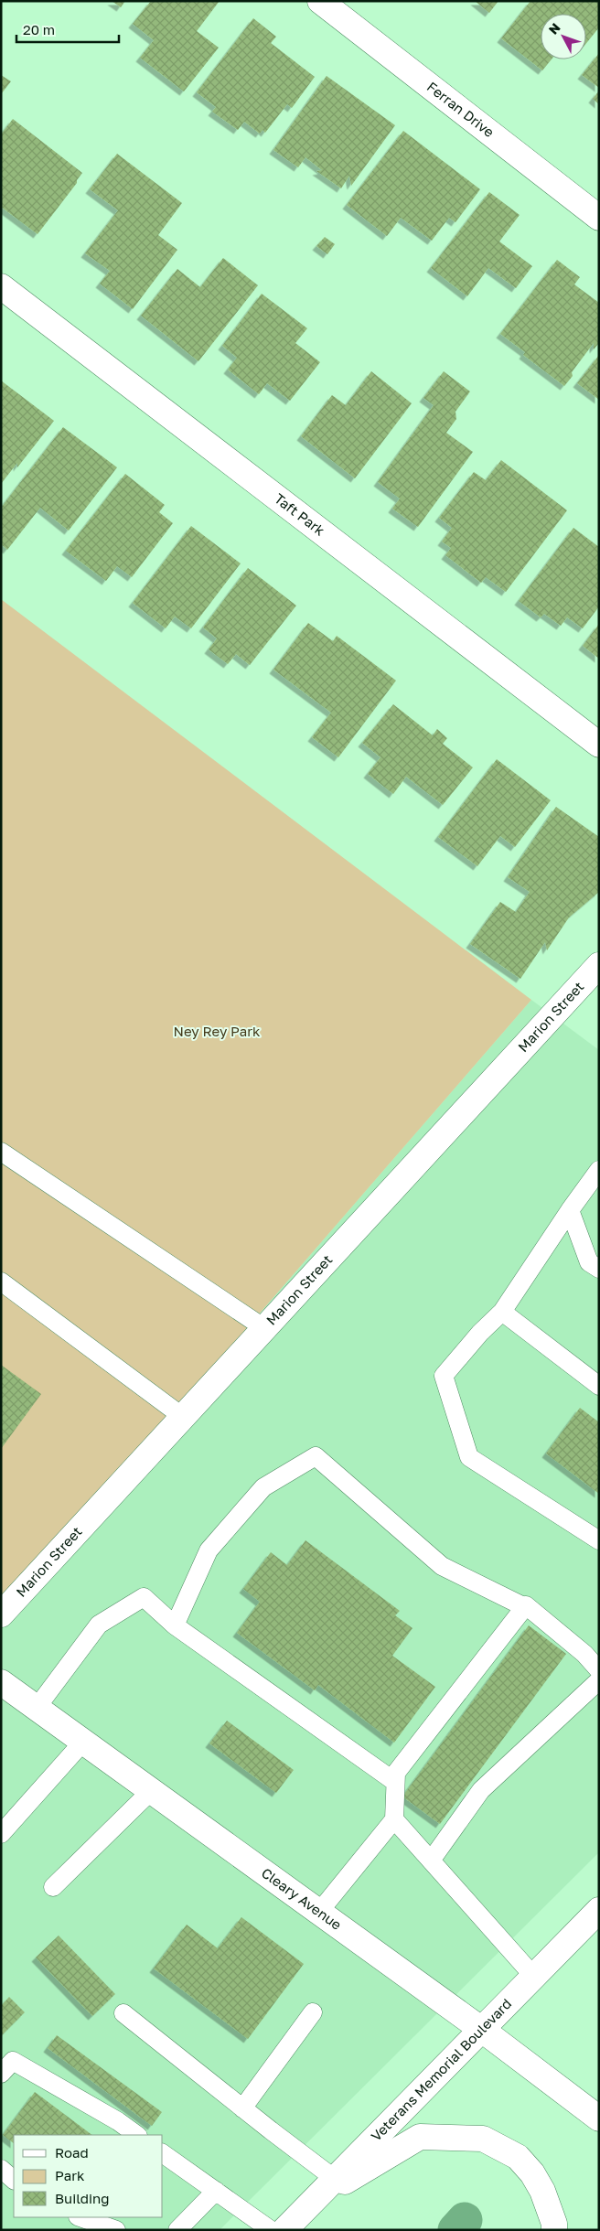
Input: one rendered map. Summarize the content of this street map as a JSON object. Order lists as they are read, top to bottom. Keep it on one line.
{"streets":{"street":["Ferran Drive","Taft Park","Marion Street","Cleary Avenue","Veterans Memorial Boulevard"]},"crossings":[["Cleary Avenue","Veterans Memorial Boulevard"]],"parks":["Ney Rey Park"],"legend":["Road","Park","Building"],"scale_bar":"20 m","north":"top left"}
